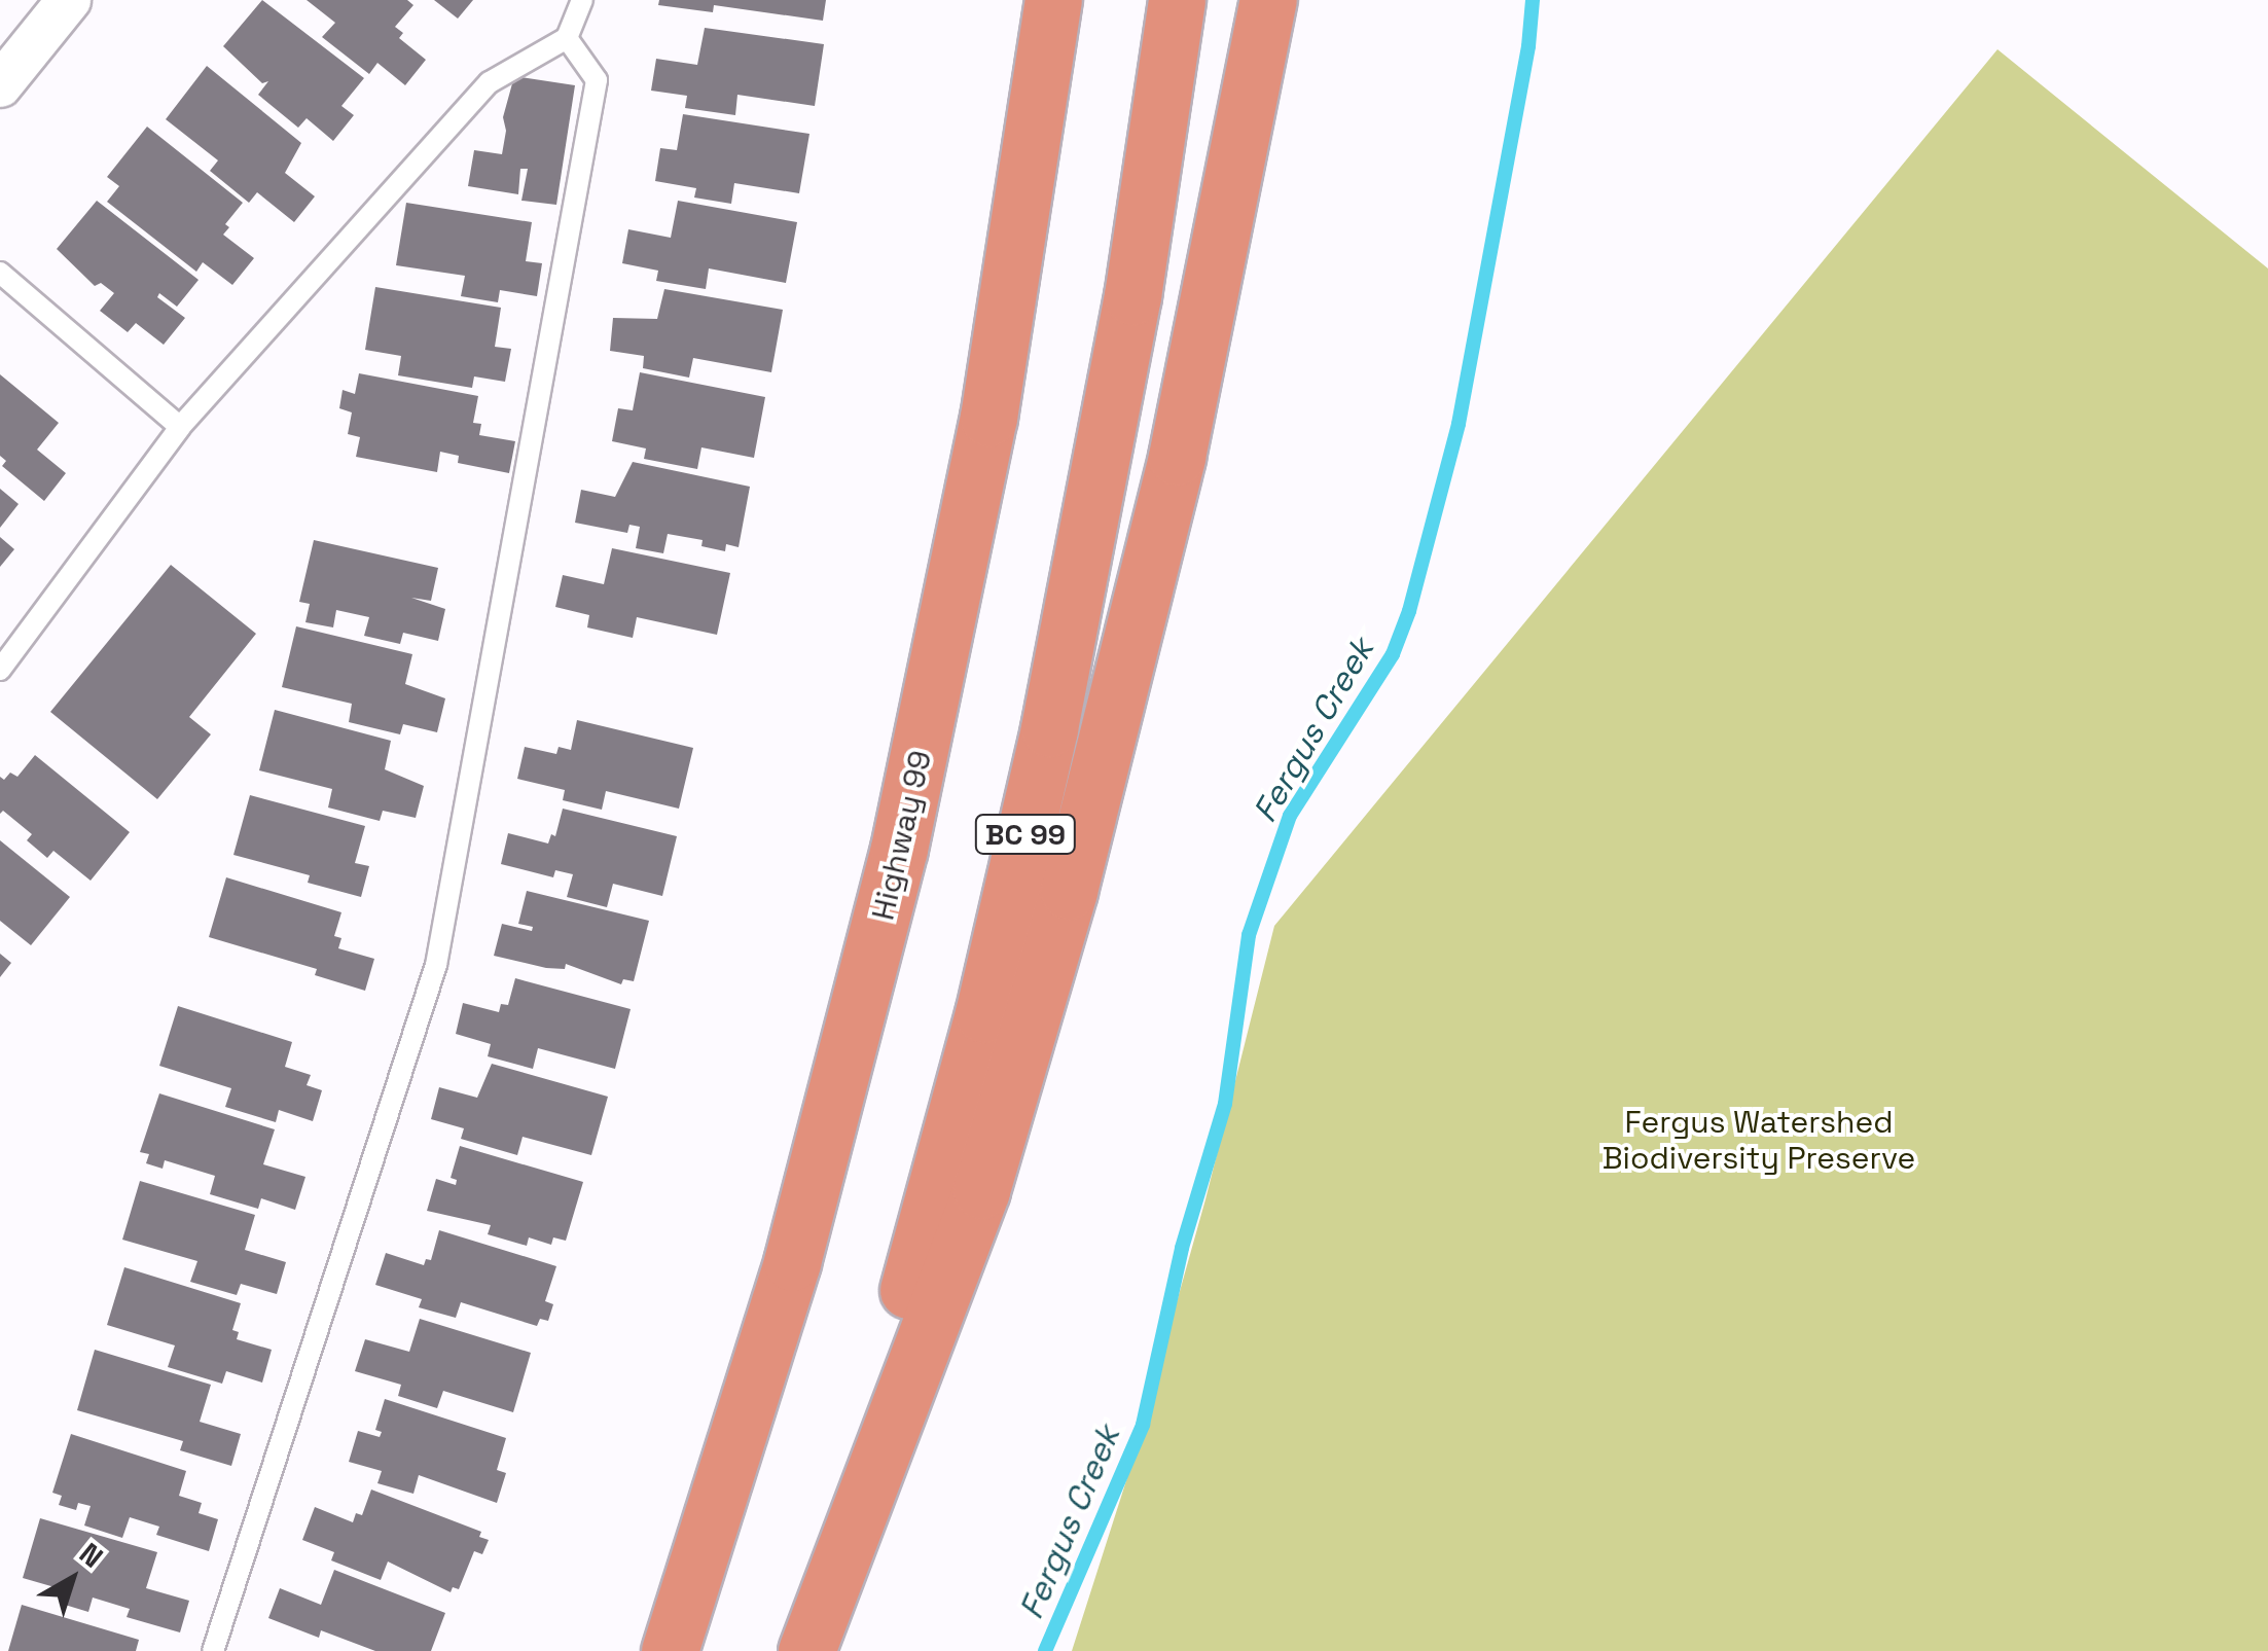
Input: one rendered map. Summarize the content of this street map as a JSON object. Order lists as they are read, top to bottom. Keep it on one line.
{"streets":{"highway":["BC 99","Highway 99"]},"water":["Fergus Creek"],"parks":["Fergus Watershed Biodiversity Preserve"],"north":"top right"}
